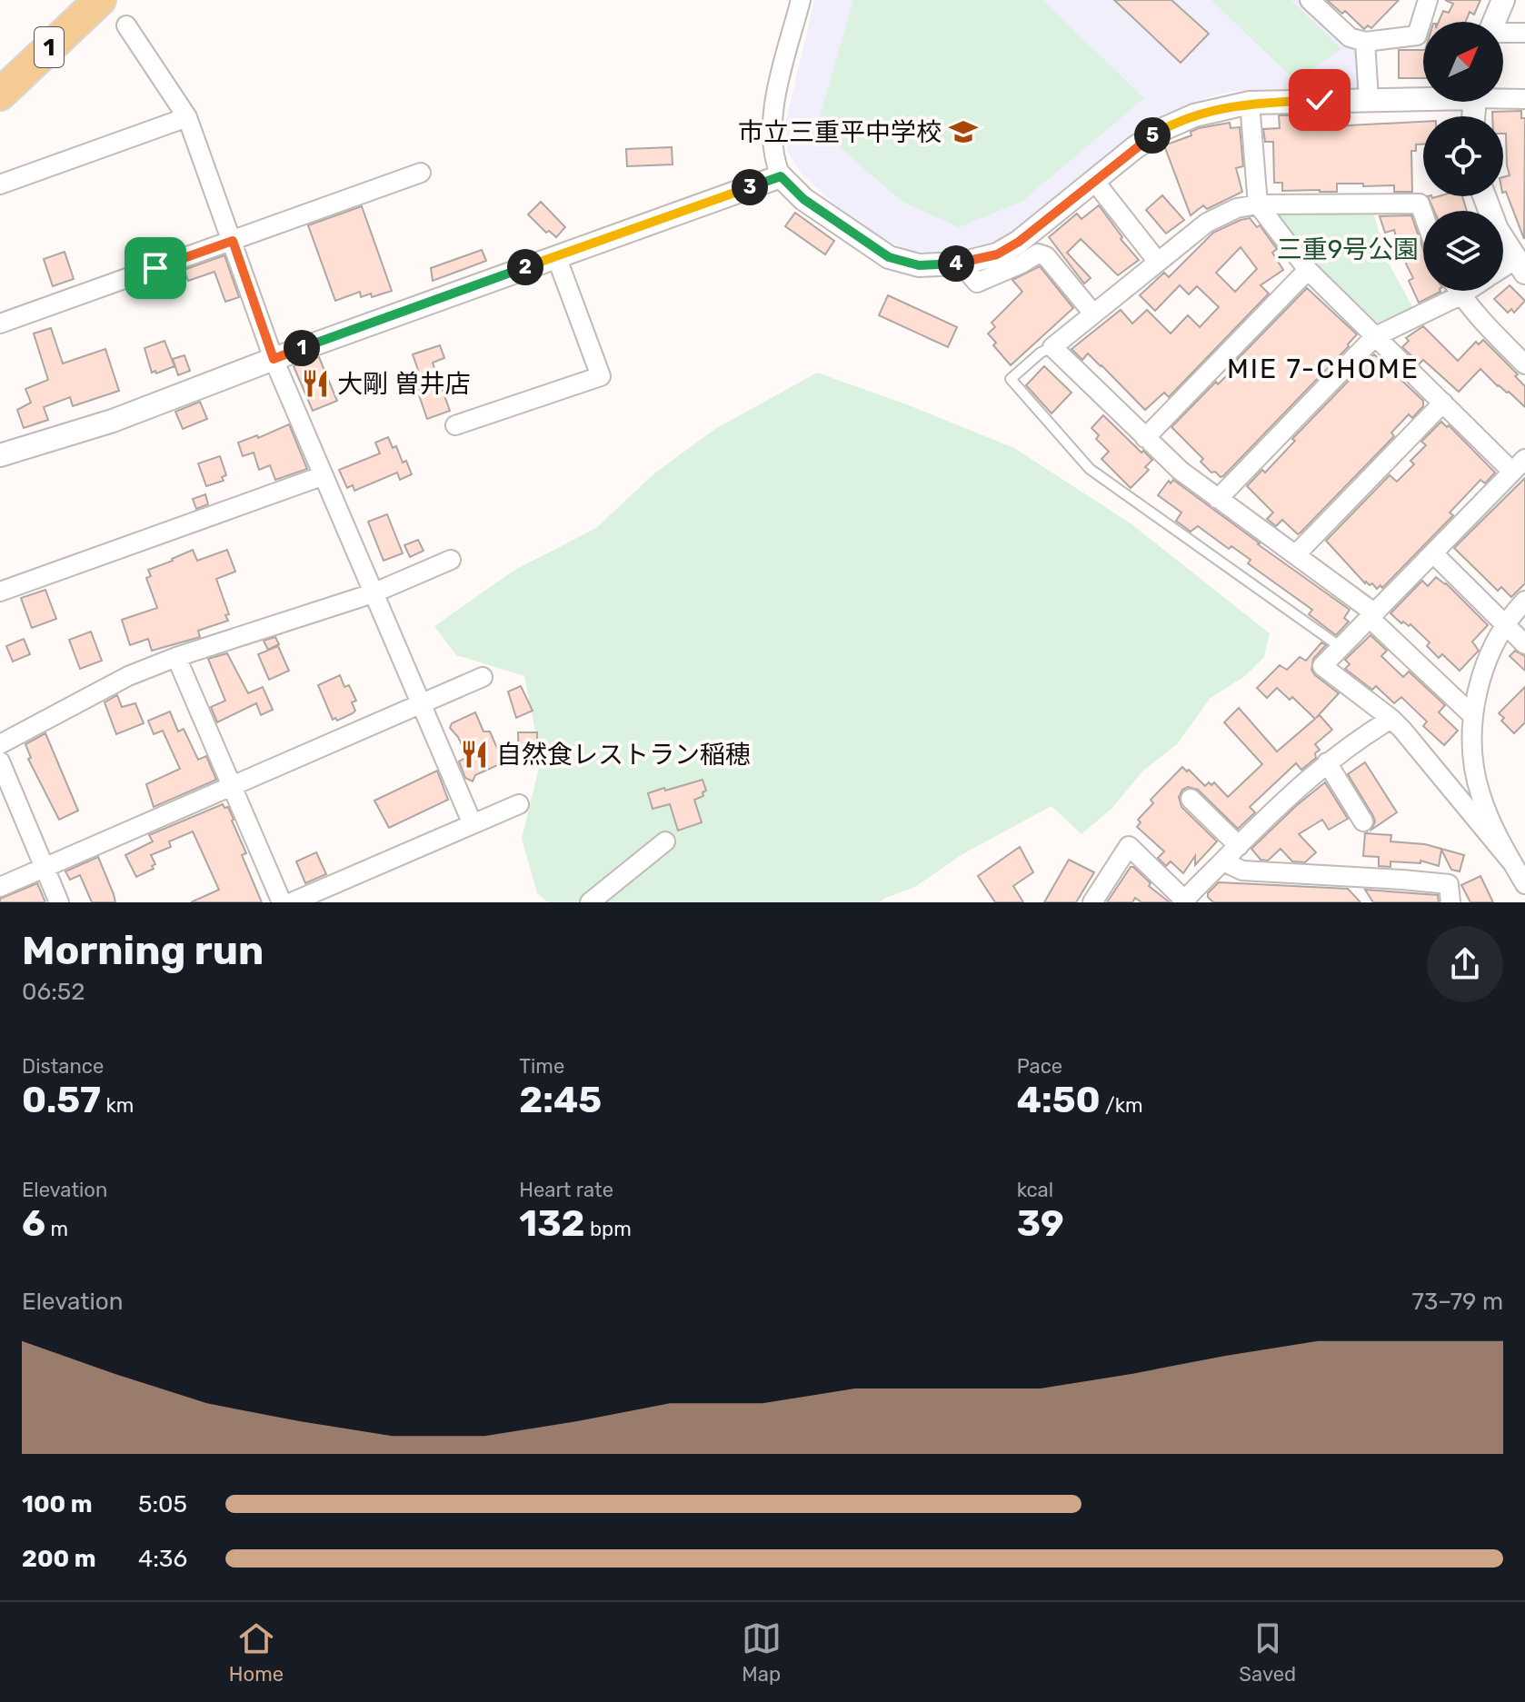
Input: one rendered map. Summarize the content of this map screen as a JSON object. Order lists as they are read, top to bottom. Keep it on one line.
{"streets":{"highway":["1"]},"districts":["MIE 7-CHOME"],"parks":["三重9号公園"],"places":{"school or university":["市立三重平中学校"],"restaurant":["大剛 曽井店","自然食レストラン稲穂"]},"north":"top right","page":{"pins":["5","3","4","2","1"],"heading":["Morning run","06:52"],"stats":[["Distance","0.57 km"],["Time","2:45"],["Pace","4:50 /km"],["Elevation","6 m"],["Heart rate","132 bpm"],["kcal","39"]],"chart":["Elevation","73–79 m"],"list":[{"name":"100 m","note":"5:05"},{"name":"200 m","note":"4:36"}],"tabs":["Home","Map","Saved"]}}
